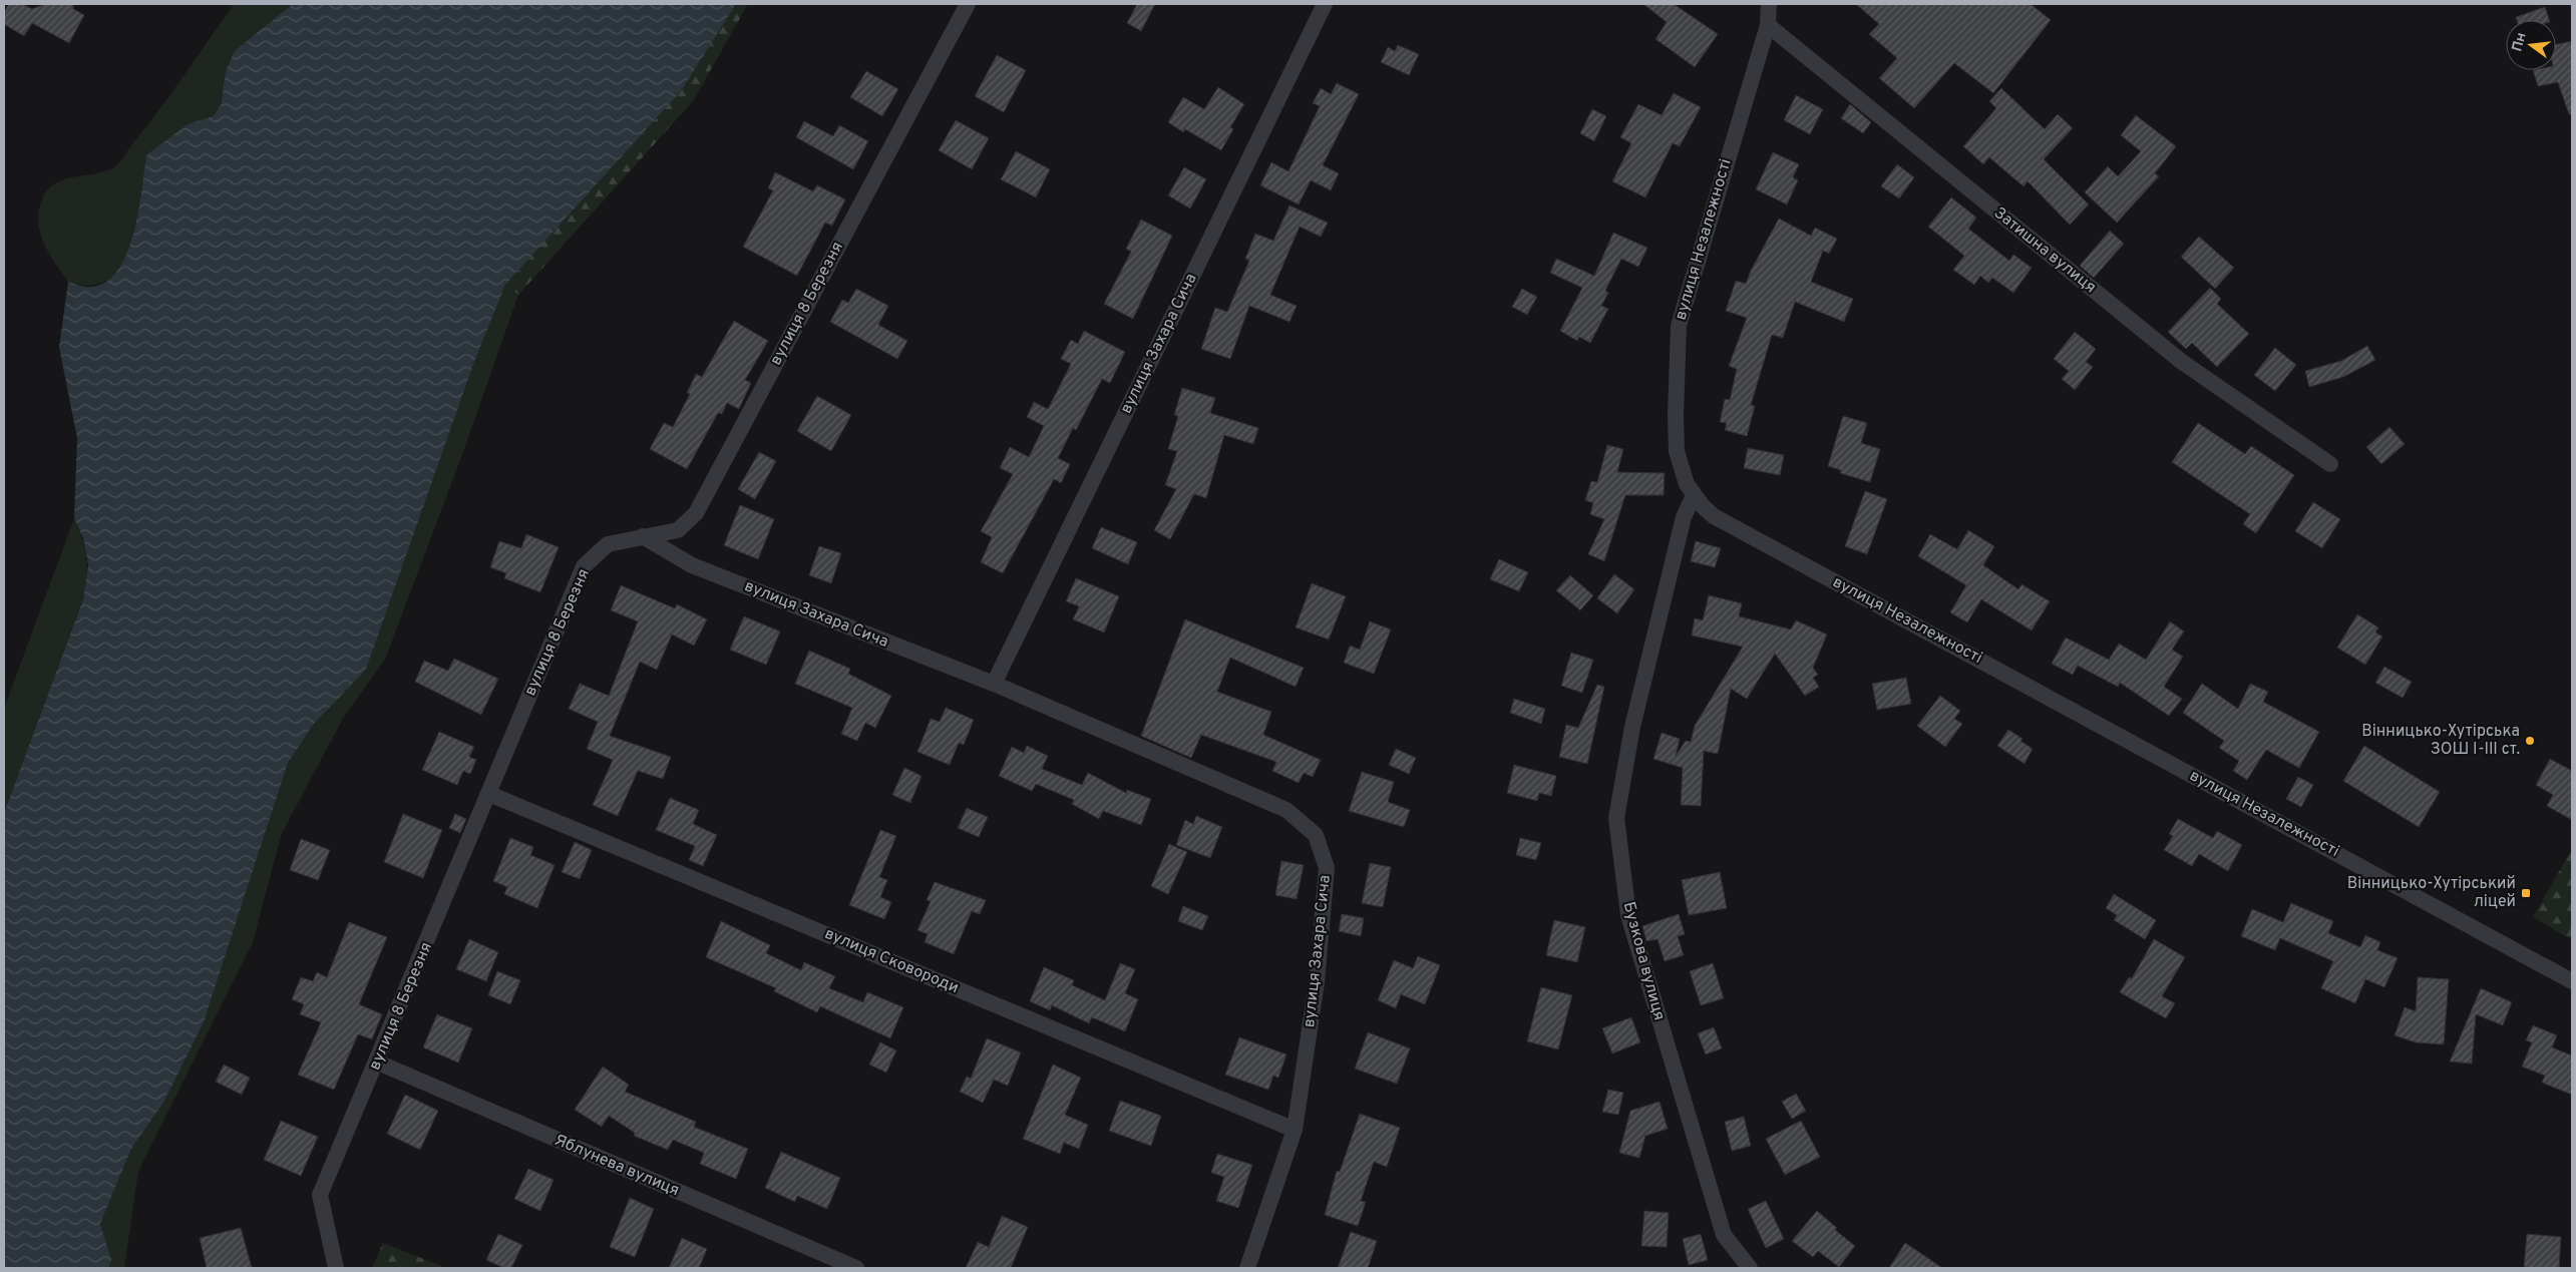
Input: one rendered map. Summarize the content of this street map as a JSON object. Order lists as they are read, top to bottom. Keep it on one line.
{"streets":{"street":["вулиця Незалежності","Затишна вулиця","вулиця 8 Березня","вулиця Захара Сича","вулиця Сковороди","Бузкова вулиця","Яблунева вулиця"]},"crossings":[["вулиця Незалежності","Затишна вулиця"],["вулиця Незалежності","Бузкова вулиця"],["вулиця 8 Березня","вулиця Захара Сича"],["вулиця 8 Березня","вулиця Сковороди"],["вулиця 8 Березня","Яблунева вулиця"],["вулиця Захара Сича","вулиця Сковороди"]],"places":{"other":["Вінницько-Хутірська ЗОШ І-ІІІ ст."],"transit":["Вінницько-Хутірський ліцей"]},"north":"left"}
